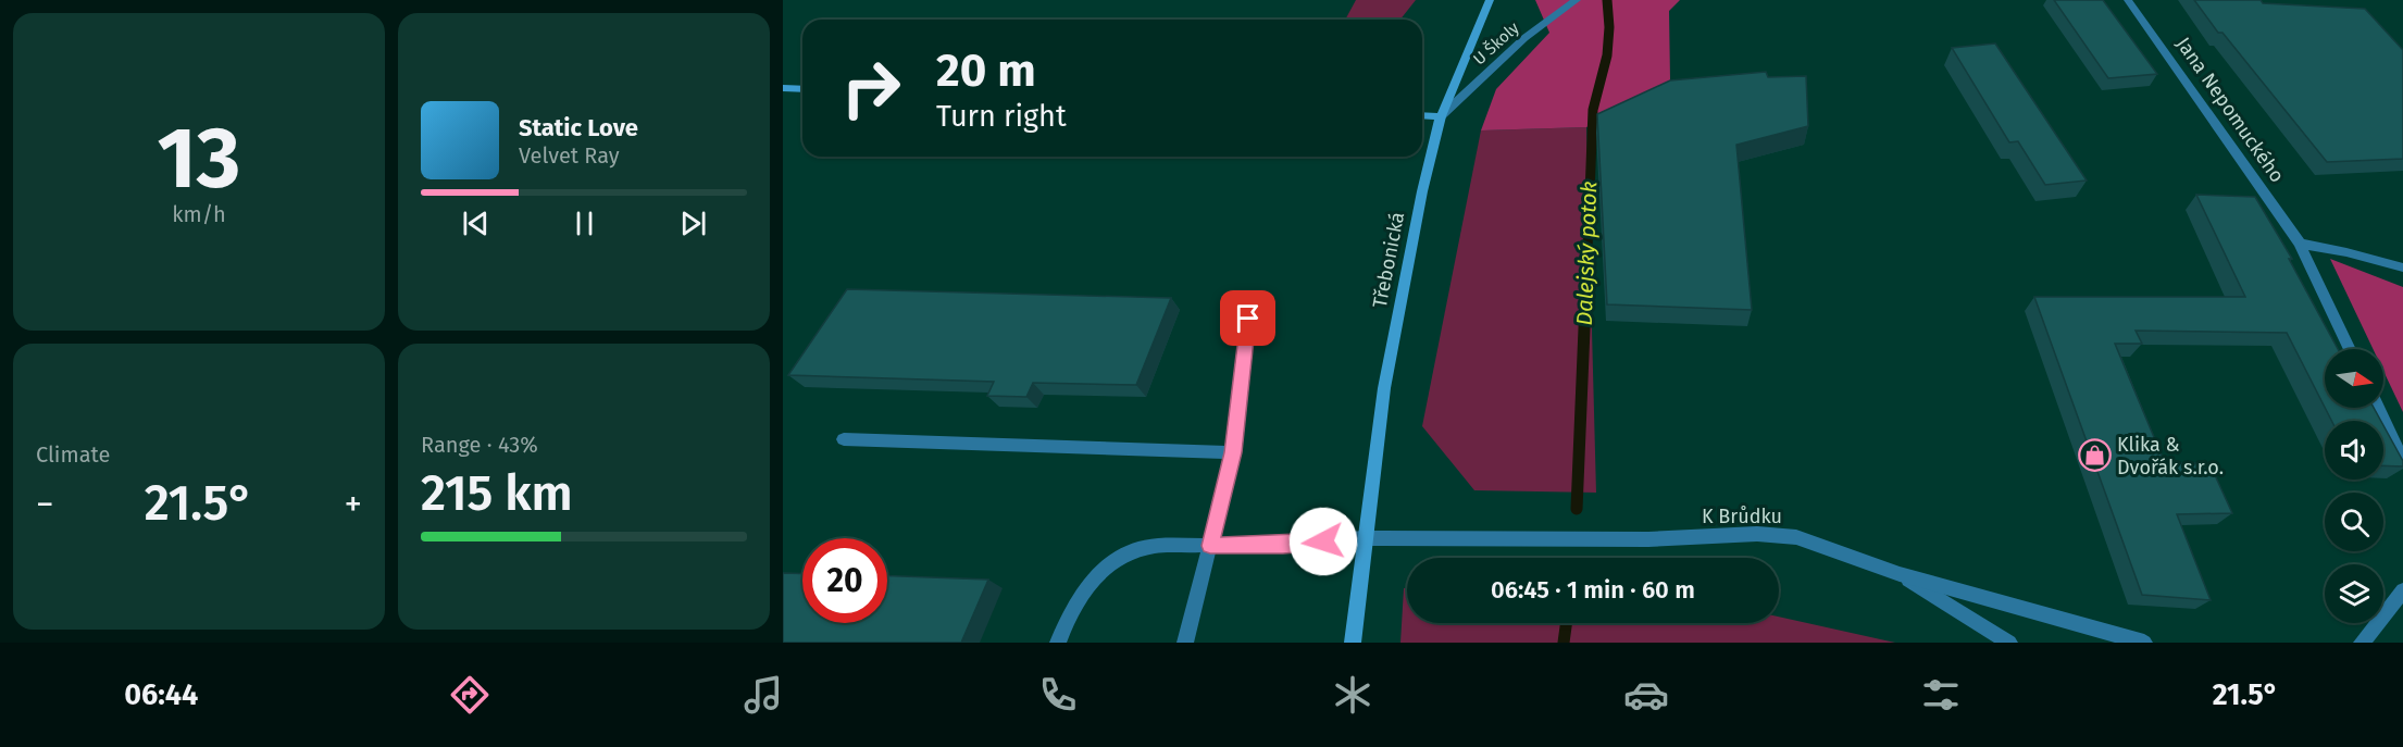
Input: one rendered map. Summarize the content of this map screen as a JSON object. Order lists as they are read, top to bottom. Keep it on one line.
{"streets":{"street":["U Školy","Jana Nepomuckého","Třebonická","K Brůdku"]},"crossings":[["U Školy","Třebonická"],["Třebonická","K Brůdku"]],"water":["Dalejský potok"],"places":{"shop":["Klika & Dvořák s.r.o."]},"north":"right","page":{"tile":[["13","km/h"],"Climate",["Range · 43%","215 km"]],"turn":["20 m","Turn right"],"song":["Static Love","Velvet Ray"],"heat":["−","21.5°","+"],"limit":"20","trip":"06:45 · 1 min · 60 m","tabs":["06:44","21.5°"]}}
